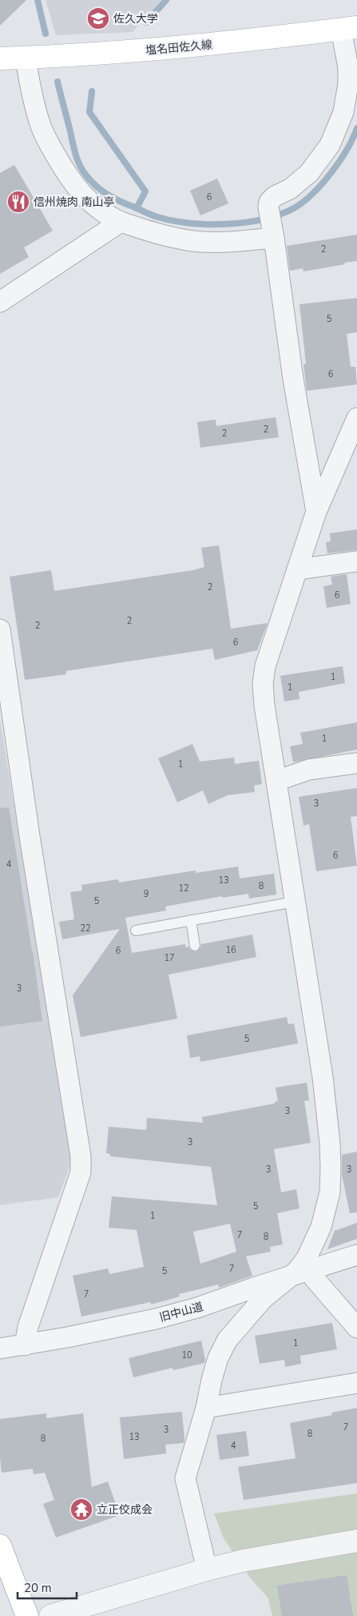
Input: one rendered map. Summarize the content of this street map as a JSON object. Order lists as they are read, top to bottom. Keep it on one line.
{"streets":{"main road":["塩名田佐久線"],"street":["旧中山道"]},"places":{"school or university":["佐久大学"],"restaurant":["信州焼肉 南山亭"],"temple":["立正佼成会"]},"house_numbers":["6","2","5","6","2","2","2","6","2","2","6","1","1","1","1","3","6","4","13","8","12","9","5","22","16","6","17","3","5","3","3","3","3","5","1","7","8","7","5","7","1","10","7","3","8","13","8","4"],"scale_bar":"20 m"}
